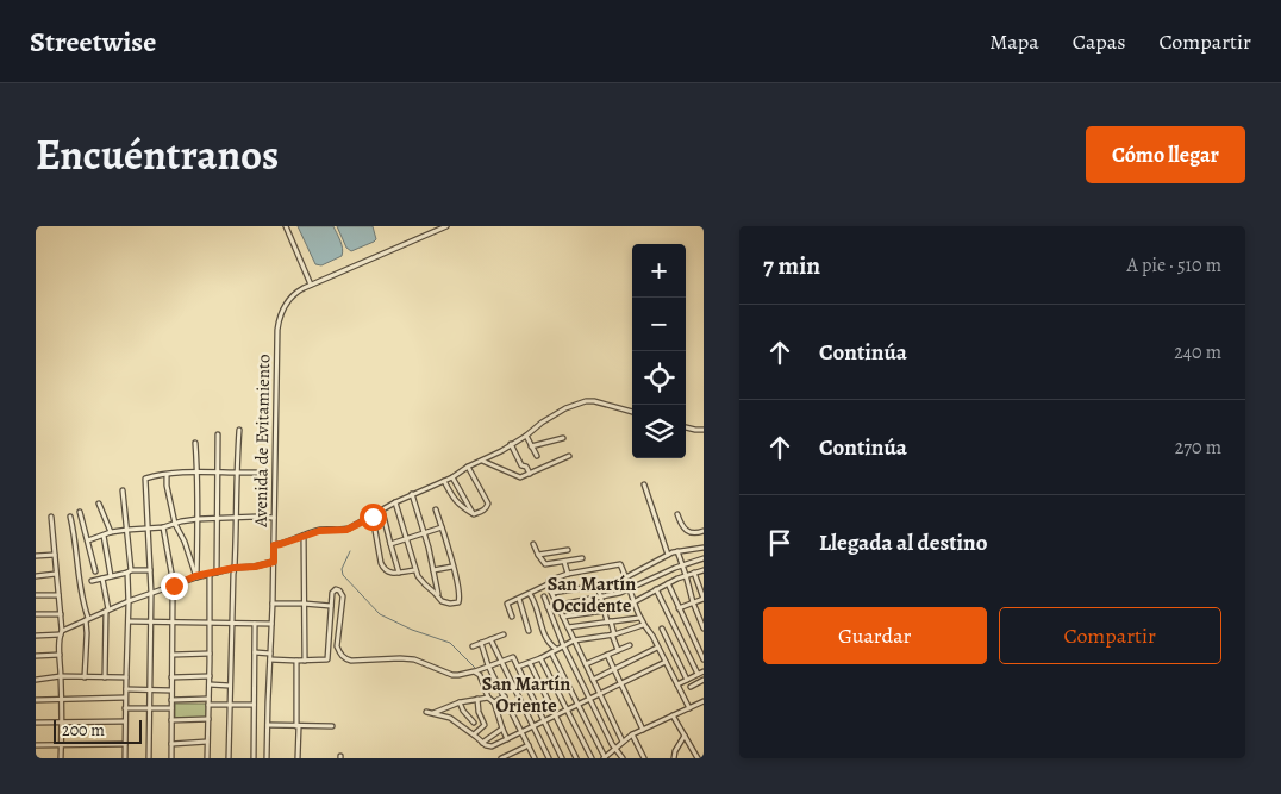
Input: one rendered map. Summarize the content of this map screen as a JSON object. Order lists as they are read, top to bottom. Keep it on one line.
{"streets":{"street":["Avenida de Evitamiento"]},"districts":["San Martín Occidente","San Martín Oriente"],"scale_bar":"200 m","page":{"header":"Streetwise","nav":["Mapa","Capas","Compartir"],"title":"Encuéntranos","buttons":["Cómo llegar",["Guardar","Compartir"]],"heading":["7 min","A pie · 510 m"],"map_buttons":["+","−"],"list":[["Continúa","240 m"],["Continúa","270 m"],"Llegada al destino"],"scale":"200 m"}}
